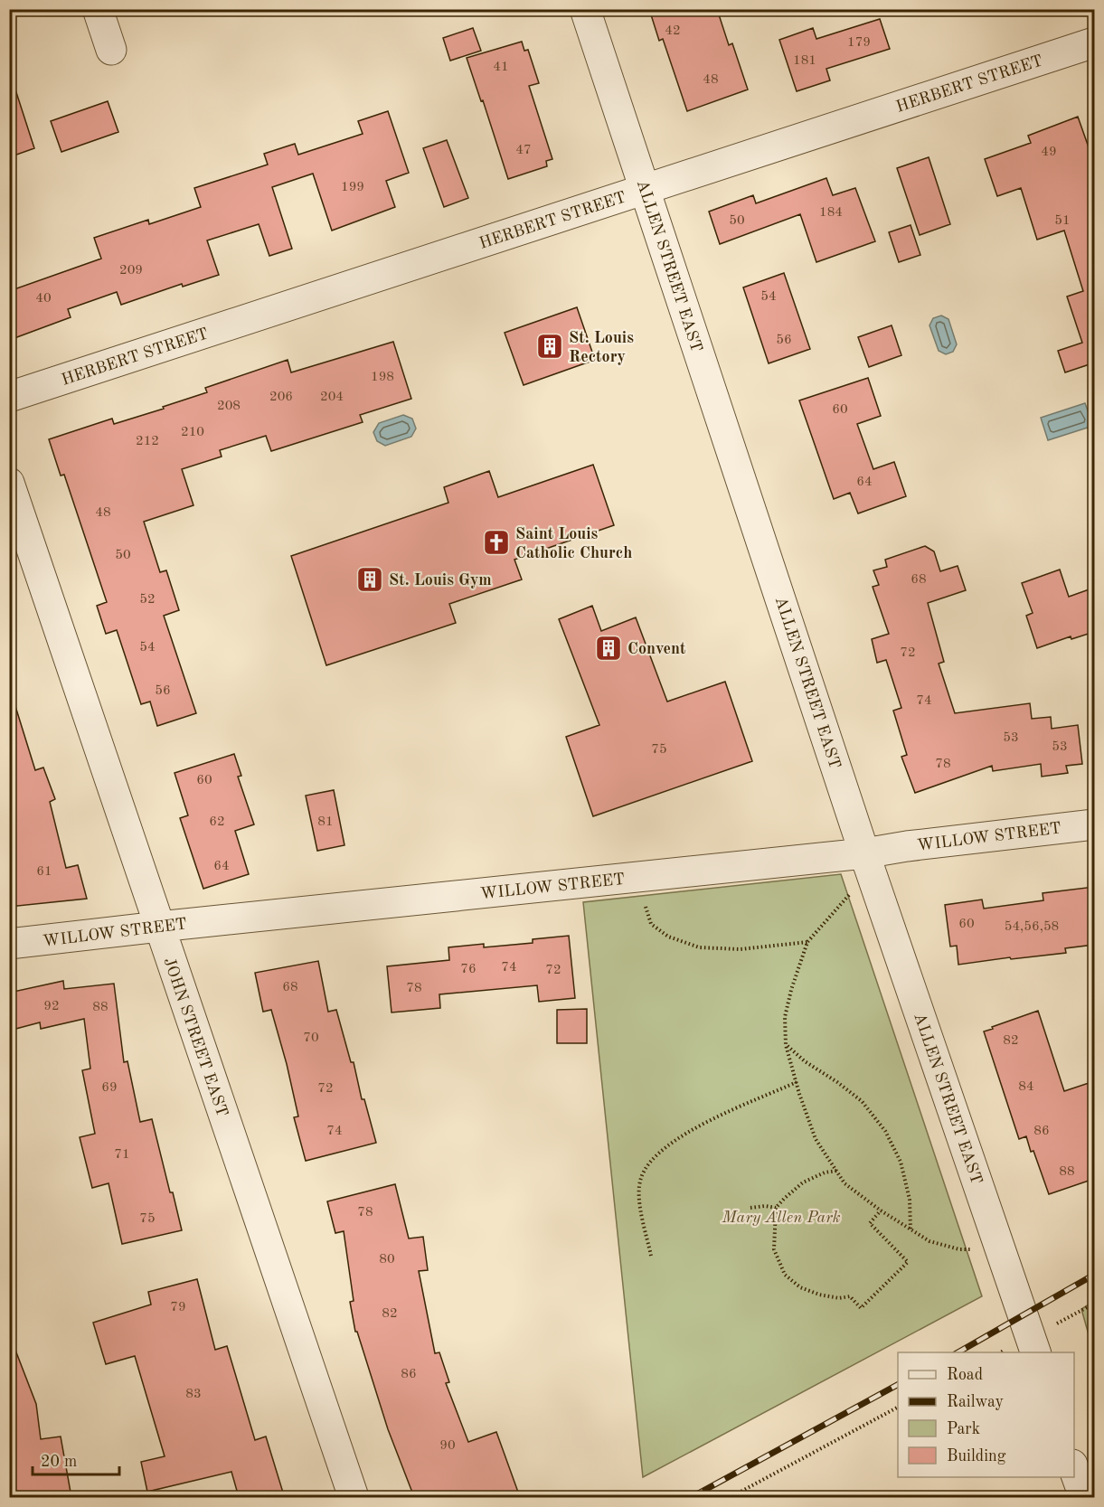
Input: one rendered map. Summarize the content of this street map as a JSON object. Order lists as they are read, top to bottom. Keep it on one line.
{"streets":{"street":["HERBERT STREET","ALLEN STREET EAST","WILLOW STREET","JOHN STREET EAST"]},"crossings":[["HERBERT STREET","ALLEN STREET EAST"],["ALLEN STREET EAST","WILLOW STREET"],["WILLOW STREET","JOHN STREET EAST"]],"parks":["Mary Allen Park"],"places":{"building":["St. Louis Rectory","St. Louis Gym","Convent"],"church":["Saint Louis Catholic Church"]},"house_numbers":["42","179","181","41","48","47","49","199","184","50","51","209","54","40","56","198","206","204","208","60","210","212","64","48","50","68","52","54","72","56","74","53","53","75","78","60","62","81","64","61","60","54,56,58","74","76","72","68","78","92","88","70","82","84","69","72","74","86","71","88","78","75","80","79","82","86","83","90"],"legend":["Road","Railway","Park","Building"],"scale_bar":"20 m"}
